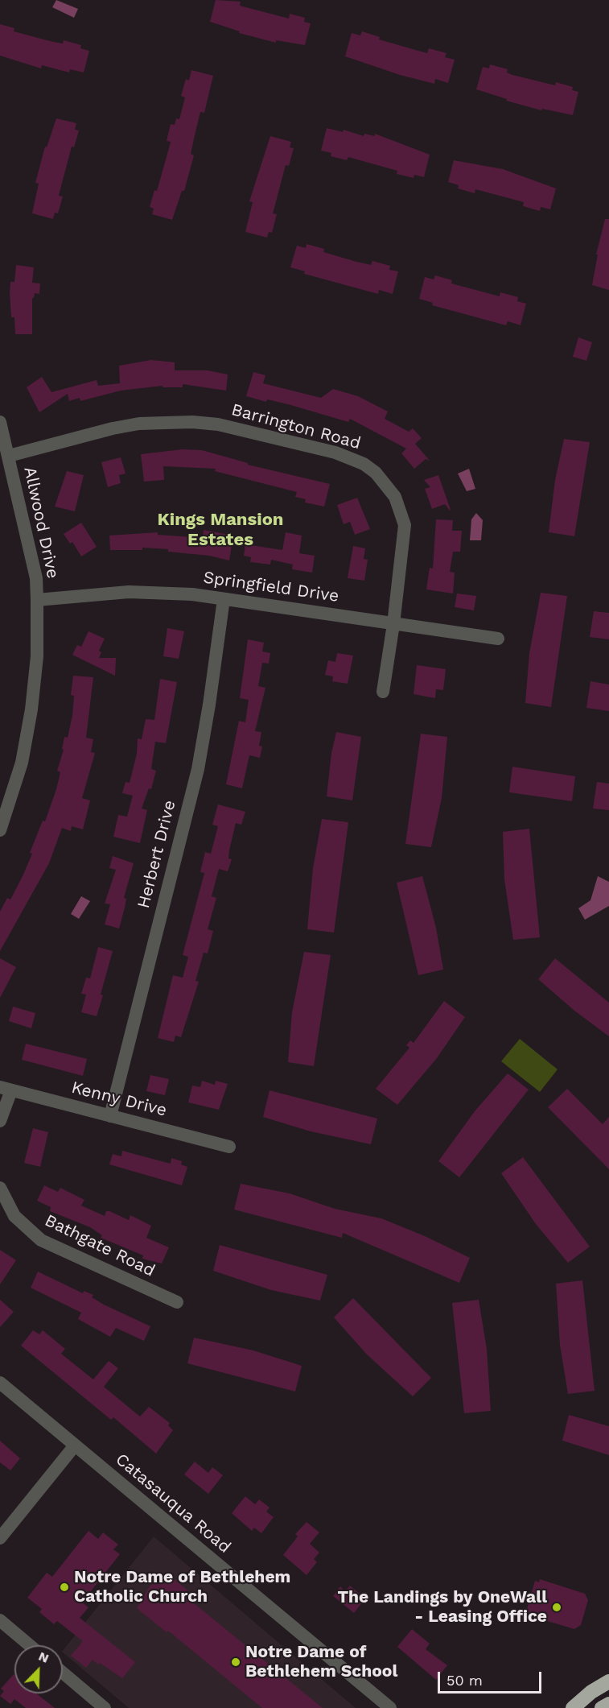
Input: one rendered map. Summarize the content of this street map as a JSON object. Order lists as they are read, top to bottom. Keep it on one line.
{"streets":{"street":["Barrington Road","Allwood Drive","Springfield Drive","Herbert Drive","Kenny Drive","Bathgate Road","Catasauqua Road"]},"crossings":[["Barrington Road","Allwood Drive"],["Barrington Road","Springfield Drive"],["Allwood Drive","Springfield Drive"],["Springfield Drive","Herbert Drive"],["Herbert Drive","Kenny Drive"]],"districts":["Kings Mansion Estates"],"places":["Notre Dame of Bethlehem Catholic Church","The Landings by OneWall - Leasing Office","Notre Dame of Bethlehem School"],"scale_bar":"50 m","north":"top right"}
